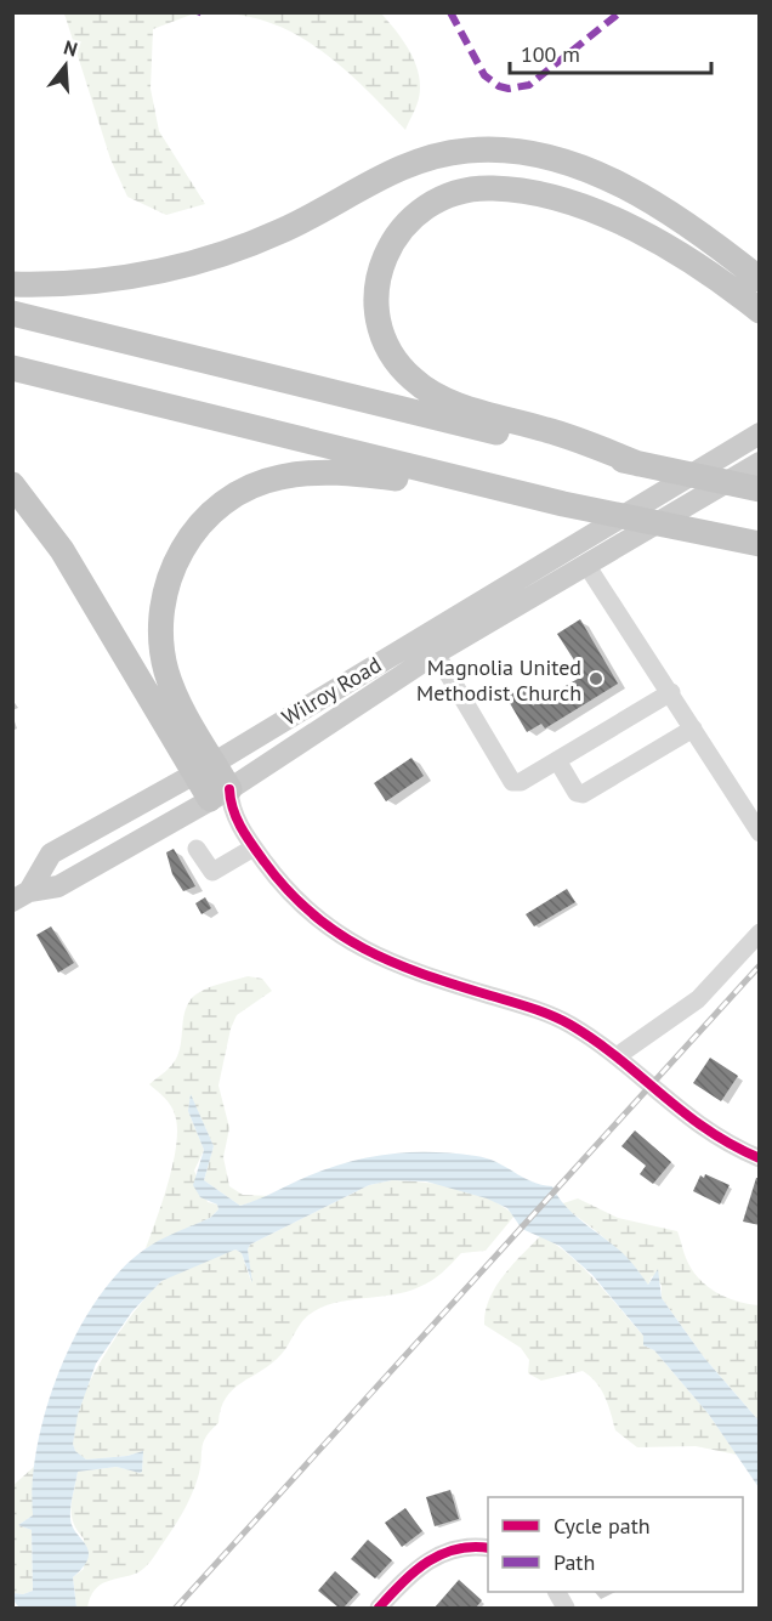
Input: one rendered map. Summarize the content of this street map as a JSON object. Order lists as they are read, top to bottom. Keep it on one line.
{"streets":{"main road":["Wilroy Road"]},"places":["Magnolia United Methodist Church"],"legend":["Cycle path","Path"],"scale_bar":"100 m","north":"top"}
